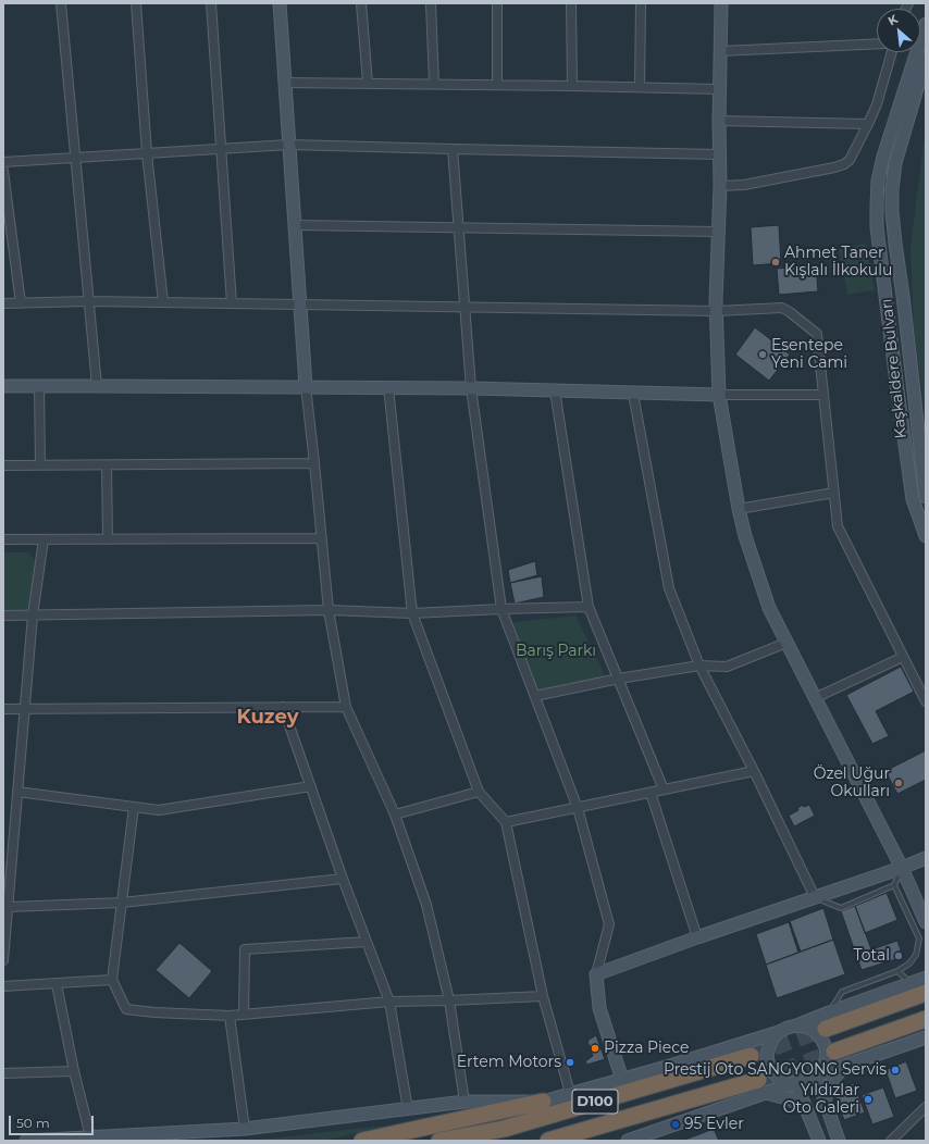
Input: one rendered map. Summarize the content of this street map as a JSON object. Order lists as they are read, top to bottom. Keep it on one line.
{"streets":{"highway":["D100"],"main road":["Kaşkaldere Bulvarı"]},"districts":["Kuzey"],"parks":["Barış Parkı"],"places":["Ahmet Taner Kışlalı İlkokulu","Esentepe Yeni Cami","Özel Uğur Okulları","Total","Pizza Piece","Ertem Motors","Prestij Oto SANGYONG Servis","Yıldızlar Oto Galeri","95 Evler"],"scale_bar":"50 m","north":"top left"}
